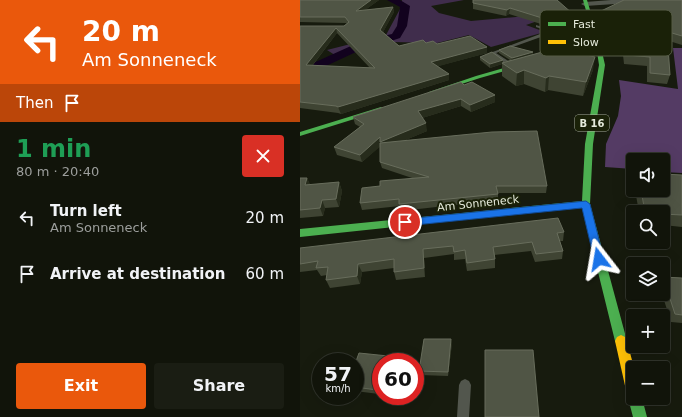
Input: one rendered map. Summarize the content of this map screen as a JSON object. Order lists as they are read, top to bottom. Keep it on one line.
{"streets":{"main road":["B 16","Am Sonneneck"]},"crossings":[["B 16","Am Sonneneck"]],"legend":["Fast","Slow"],"page":{"turn":["20 m","Am Sonneneck"],"then":"Then","heading":["1 min","80 m · 20:40"],"map_buttons":["+","−"],"list":[{"name":"Turn left","note":"Am Sonneneck","value":"20 m"},{"name":"Arrive at destination","value":"60 m"}],"speed":"57 km/h","limit":"60","buttons":["Exit","Share"]}}
